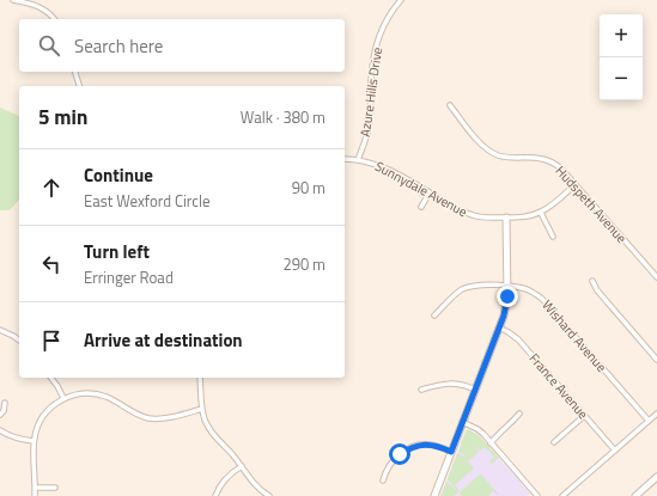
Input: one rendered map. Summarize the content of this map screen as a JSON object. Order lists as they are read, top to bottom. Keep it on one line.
{"streets":{"street":["Azure Hills Drive","Sunnydale Avenue","Hudspeth Avenue","Wishard Avenue","France Avenue"]},"crossings":[["Azure Hills Drive","Sunnydale Avenue"],["Sunnydale Avenue","Hudspeth Avenue"]],"page":{"map_buttons":["+","−"],"search":"Search here","heading":["5 min","Walk · 380 m"],"list":[["Continue","East Wexford Circle","90 m"],["Turn left","Erringer Road","290 m"],"Arrive at destination"]}}
